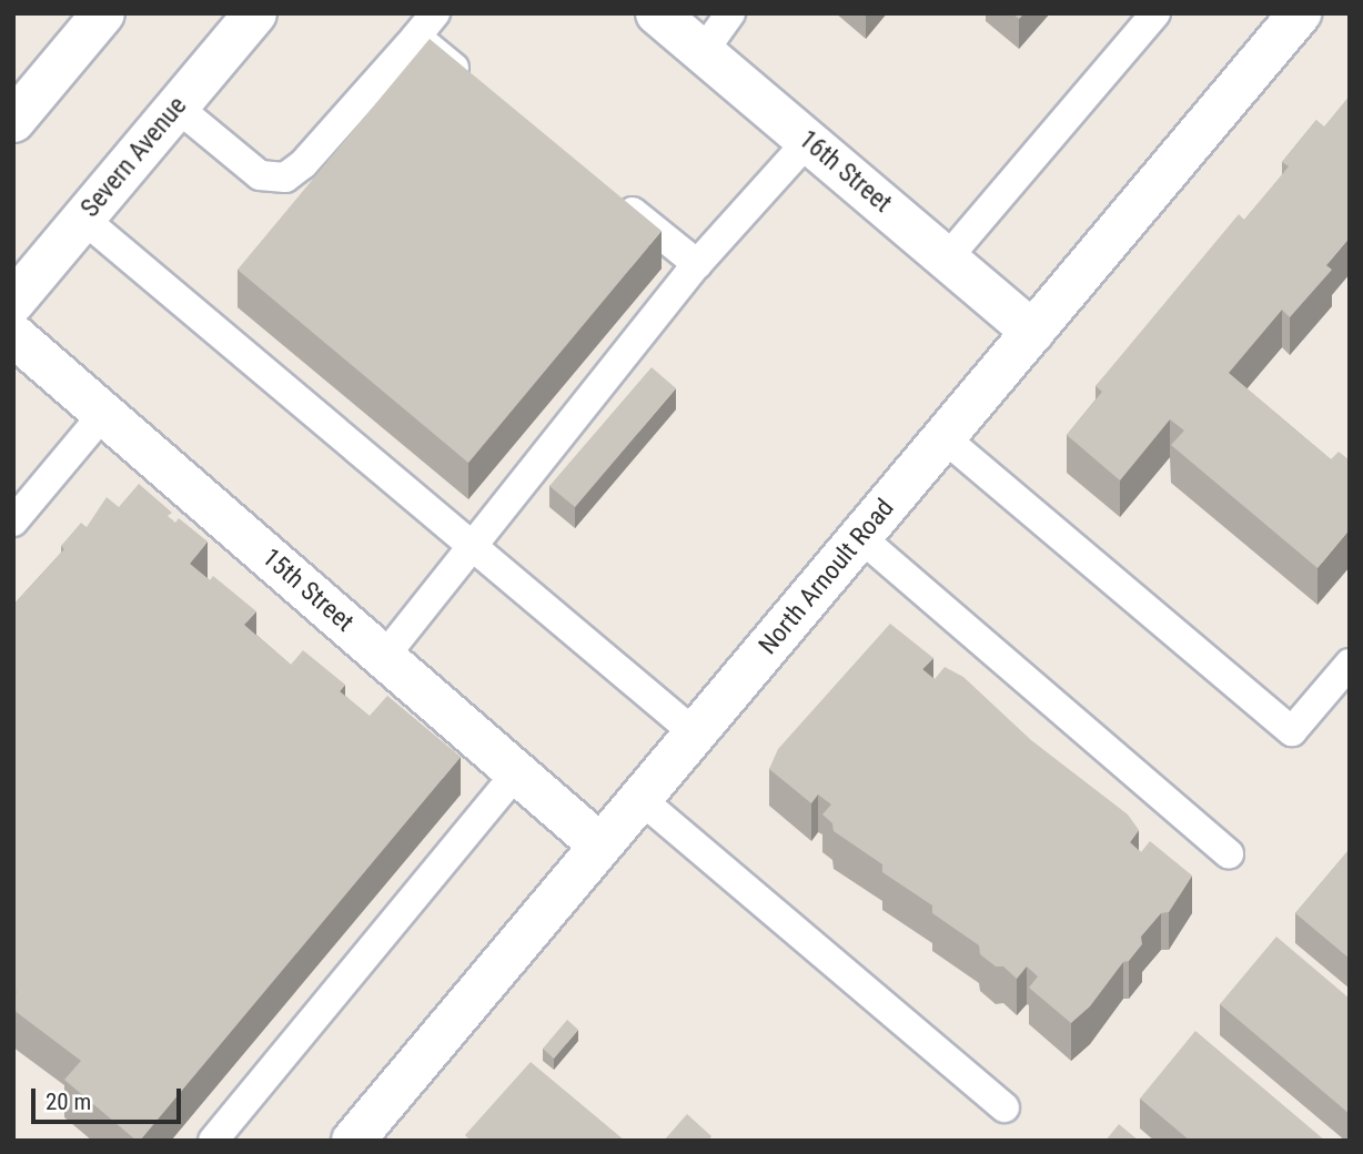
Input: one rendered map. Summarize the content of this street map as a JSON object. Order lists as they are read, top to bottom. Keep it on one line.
{"streets":{"street":["Severn Avenue","16th Street","North Arnoult Road","15th Street"]},"crossings":[["16th Street","North Arnoult Road"],["North Arnoult Road","15th Street"]],"scale_bar":"20 m"}
